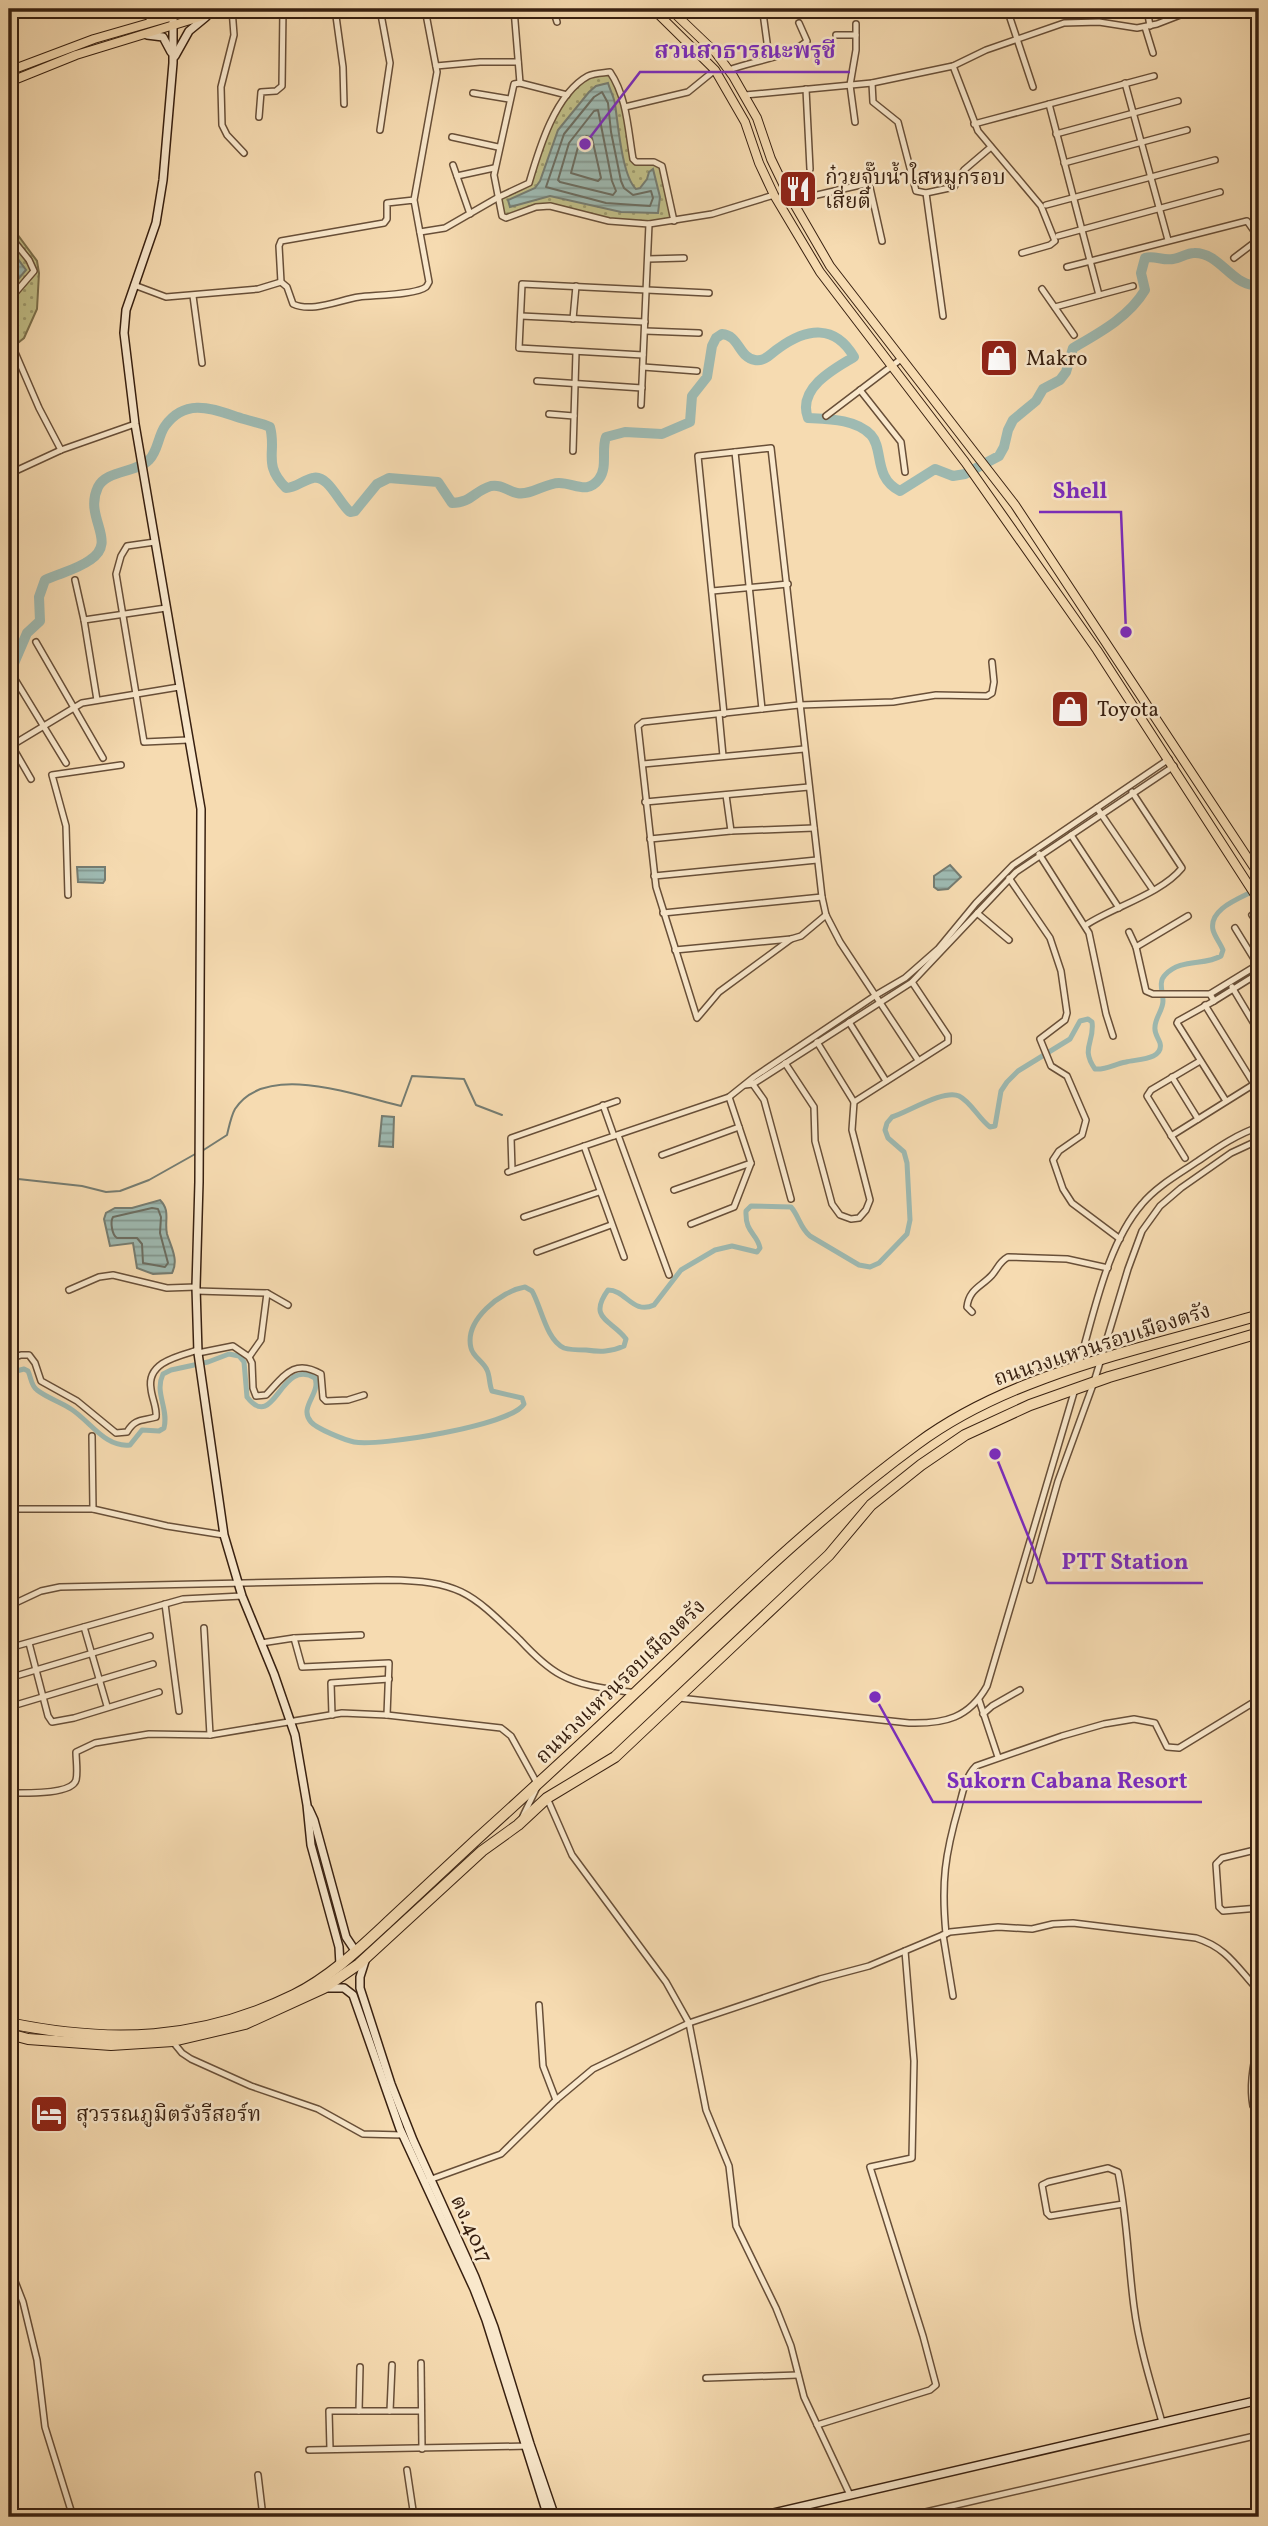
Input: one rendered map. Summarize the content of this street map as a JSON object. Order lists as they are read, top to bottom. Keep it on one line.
{"streets":{"highway":["ถนนวงแหวนรอบเมืองตรัง"],"street":["ตง.4017"]},"crossings":[["ถนนวงแหวนรอบเมืองตรัง","ตง.4017"]],"places":{"other":["สวนสาธารณะพรุชี","Shell","PTT Station","Sukorn Cabana Resort"],"restaurant":["ก๋วยจั๊บน้ำใสหมูกรอบ เสี่ยตี๋"],"shop":["Makro","Toyota"],"hotel":["สุวรรณภูมิตรังรีสอร์ท"]}}
